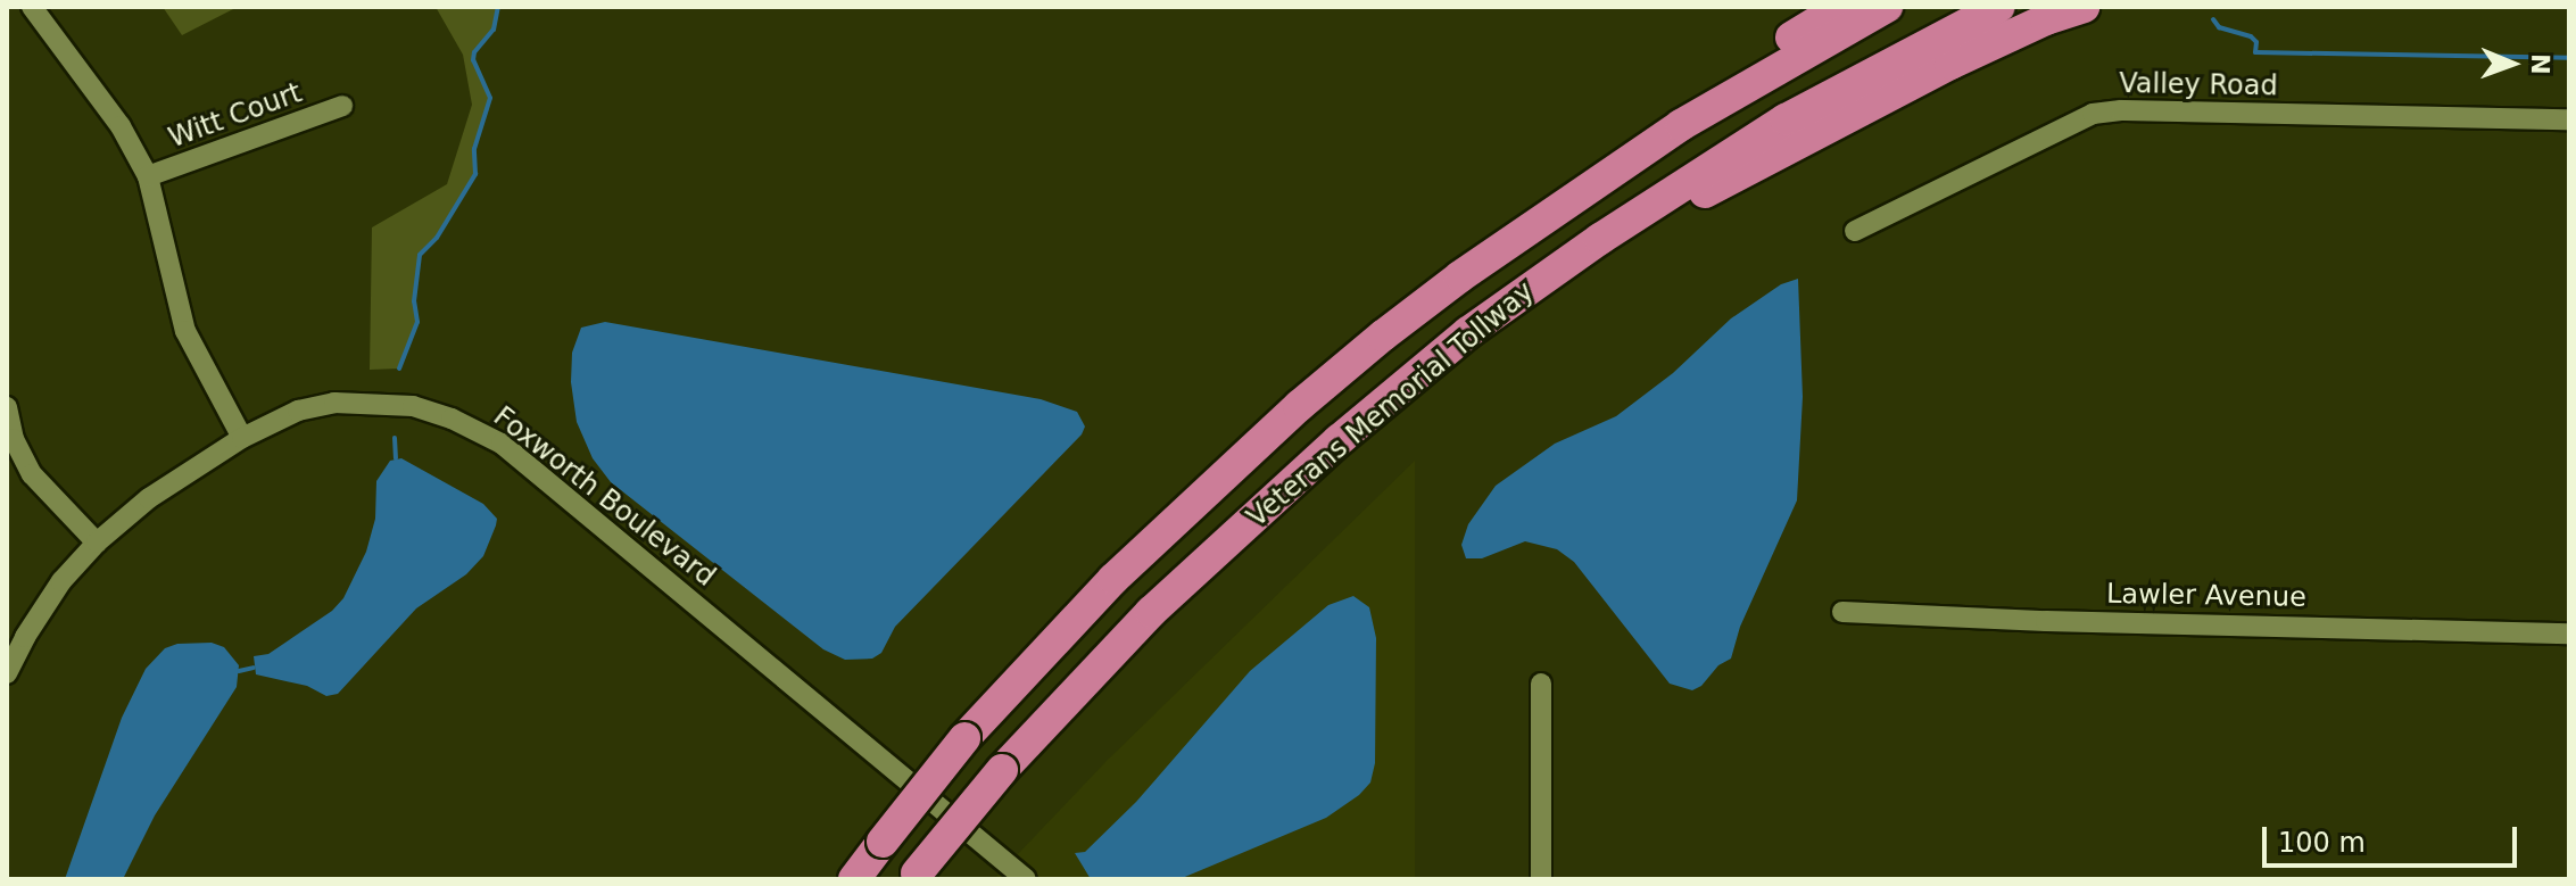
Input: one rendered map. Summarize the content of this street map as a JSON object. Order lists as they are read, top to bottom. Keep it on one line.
{"streets":{"highway":["Veterans Memorial Tollway"],"street":["Valley Road","Witt Court","Foxworth Boulevard","Lawler Avenue"]},"scale_bar":"100 m","north":"right"}
